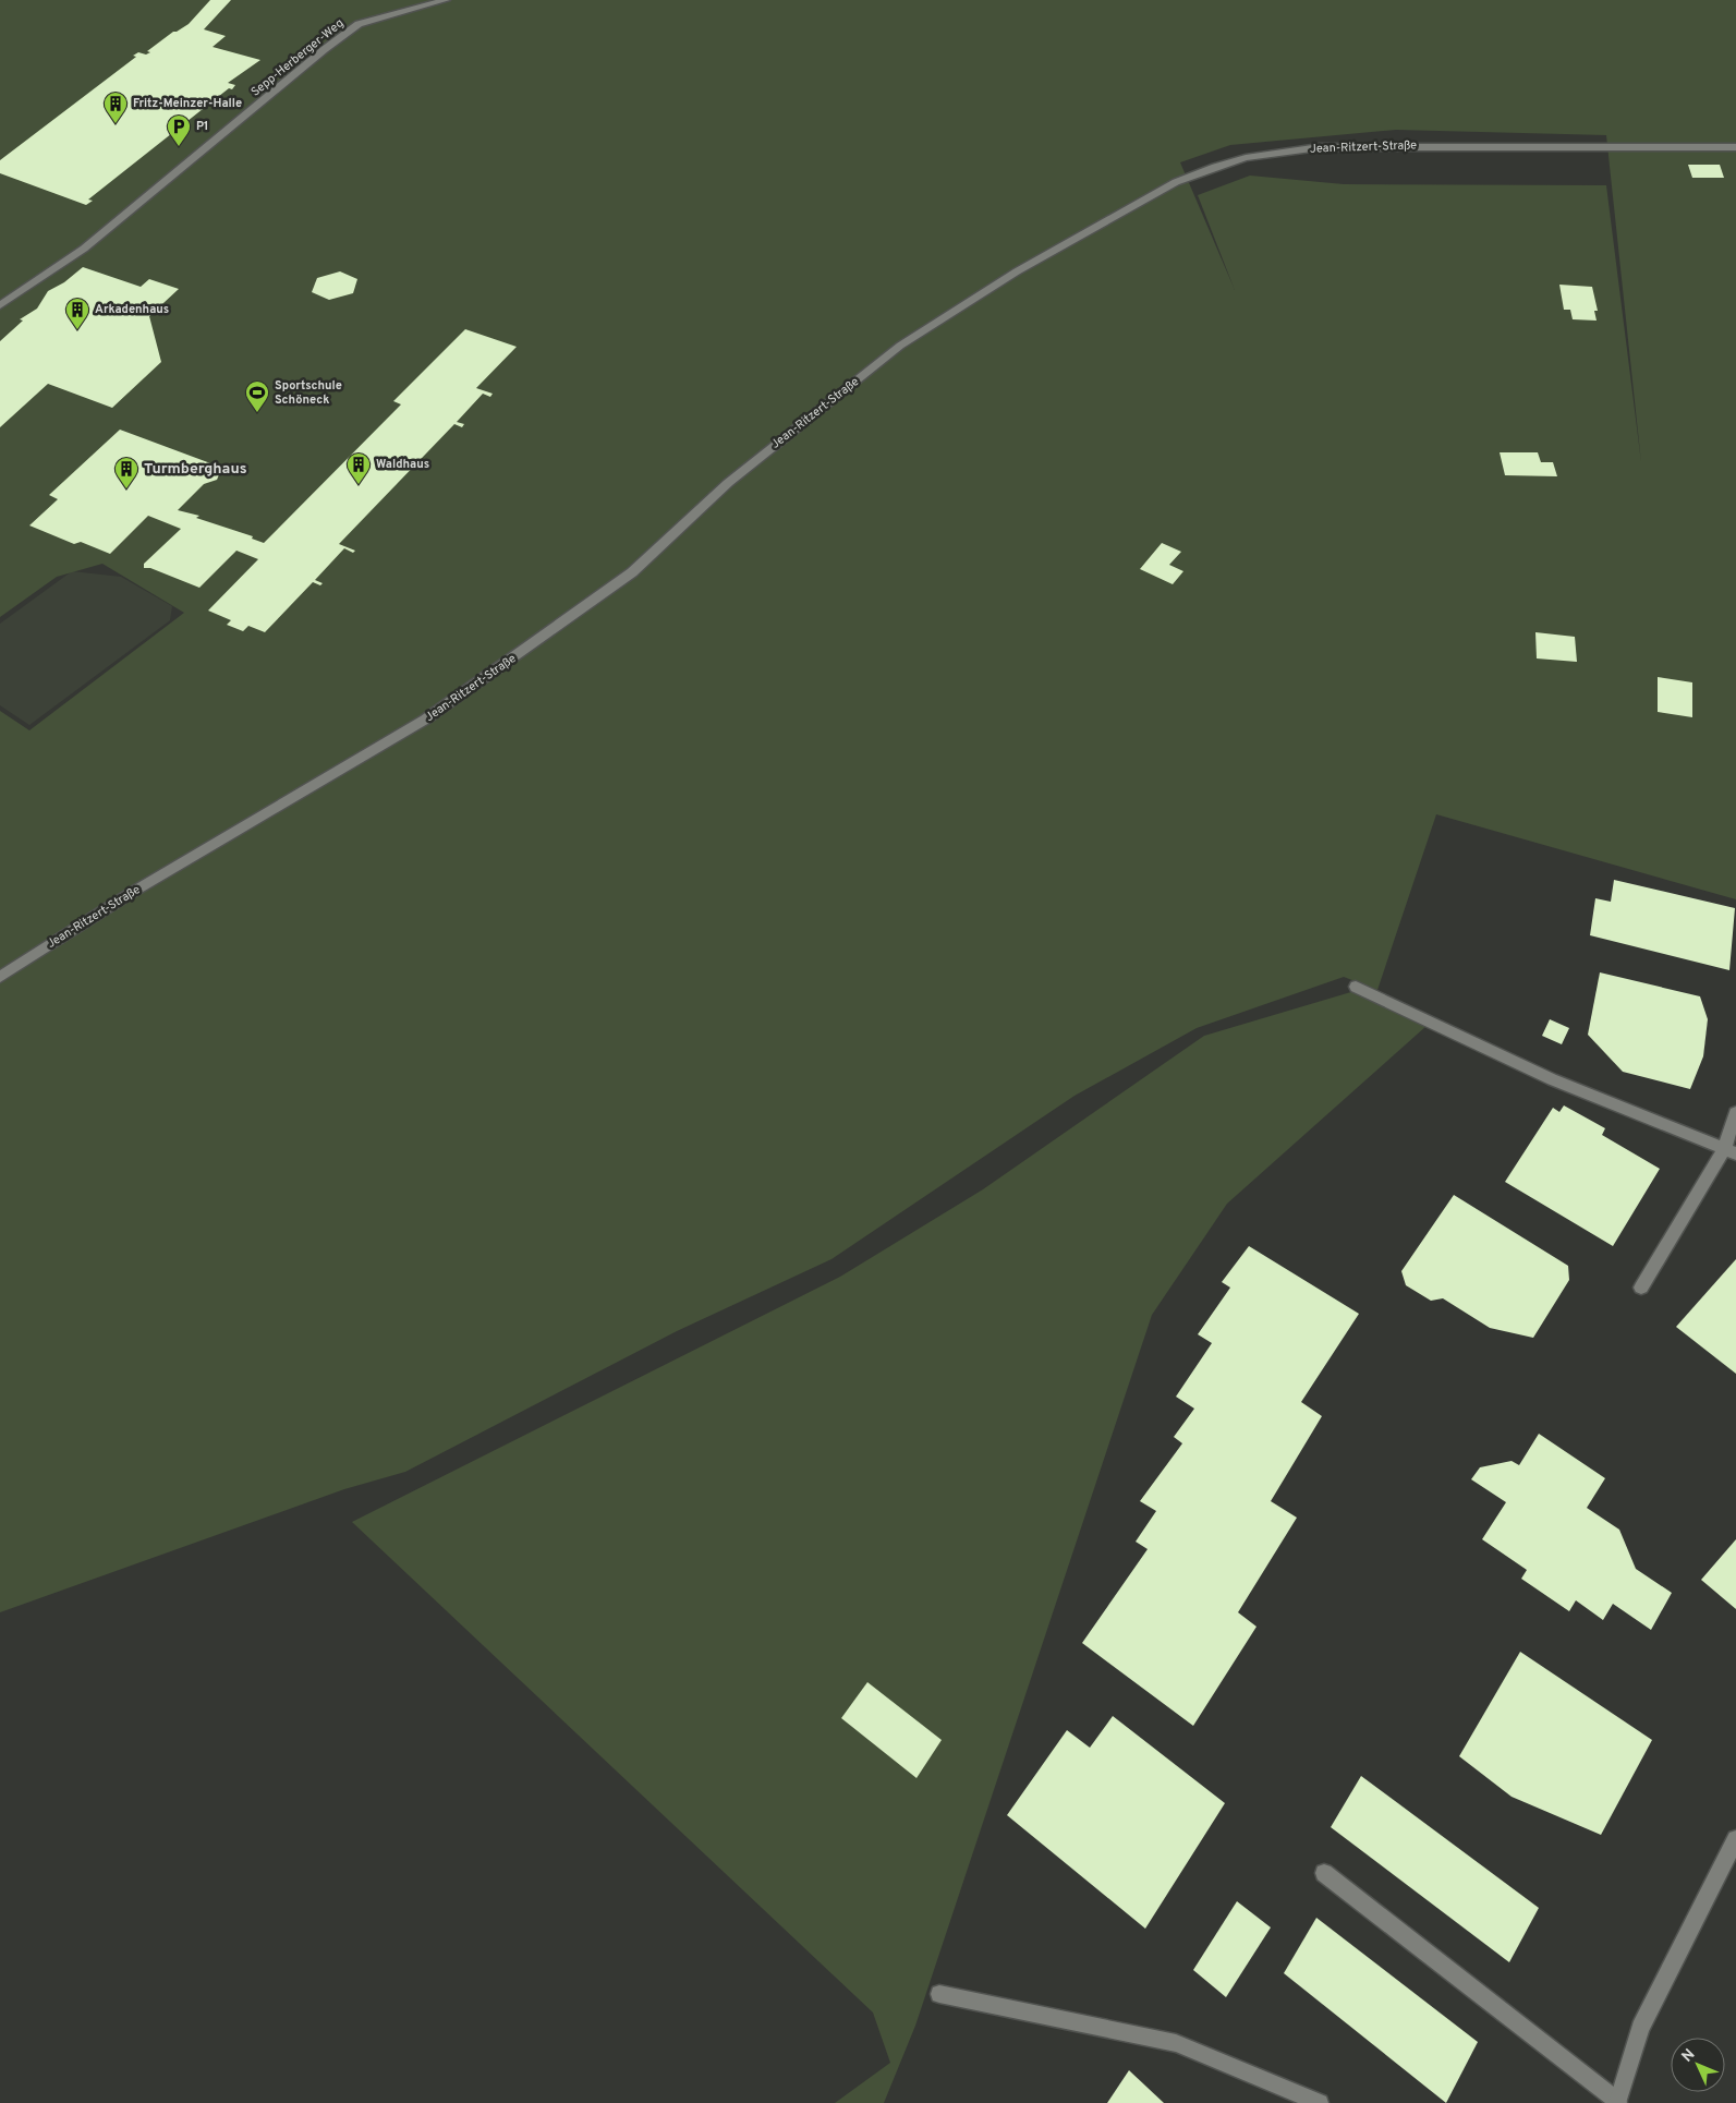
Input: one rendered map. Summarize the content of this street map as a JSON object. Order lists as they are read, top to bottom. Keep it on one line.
{"streets":{"street":["Sepp-Herberger-Weg","Jean-Ritzert-Straße"]},"places":{"building":["Fritz-Meinzer-Halle","Arkadenhaus","Waldhaus","Turmberghaus"],"parking":["P1"],"sports":["Sportschule Schöneck"]},"north":"top left"}
